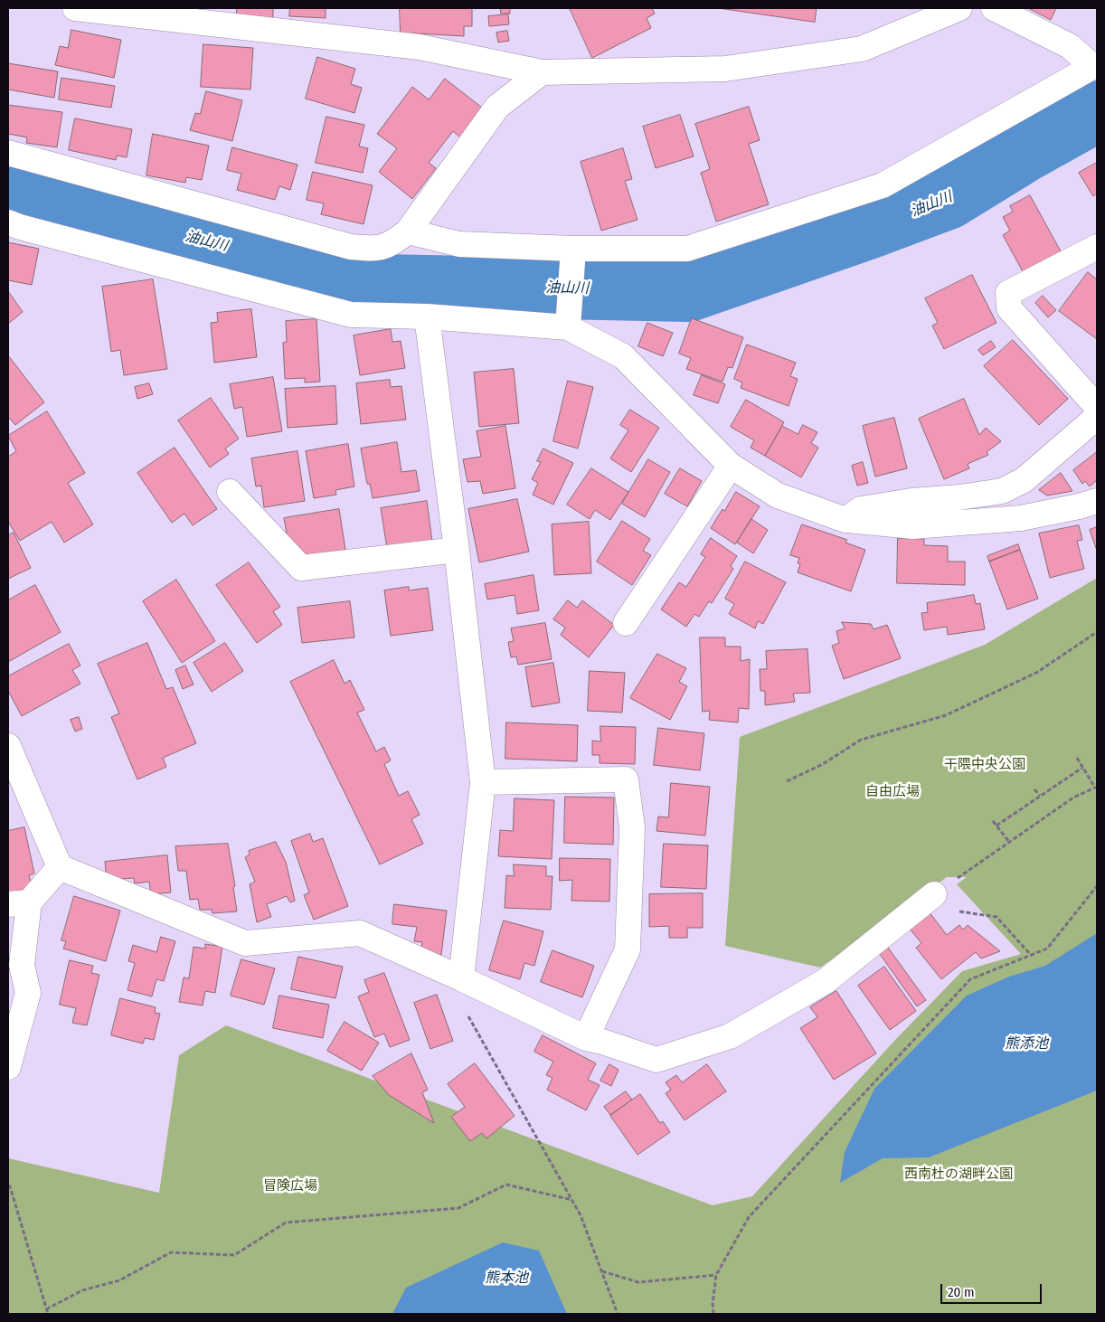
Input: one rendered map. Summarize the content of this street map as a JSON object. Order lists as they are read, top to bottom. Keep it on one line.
{"water":["油山川","熊添池","熊本池"],"parks":["干隈中央公園","自由広場","西南杜の湖畔公園","冒険広場"],"scale_bar":"20 m"}
